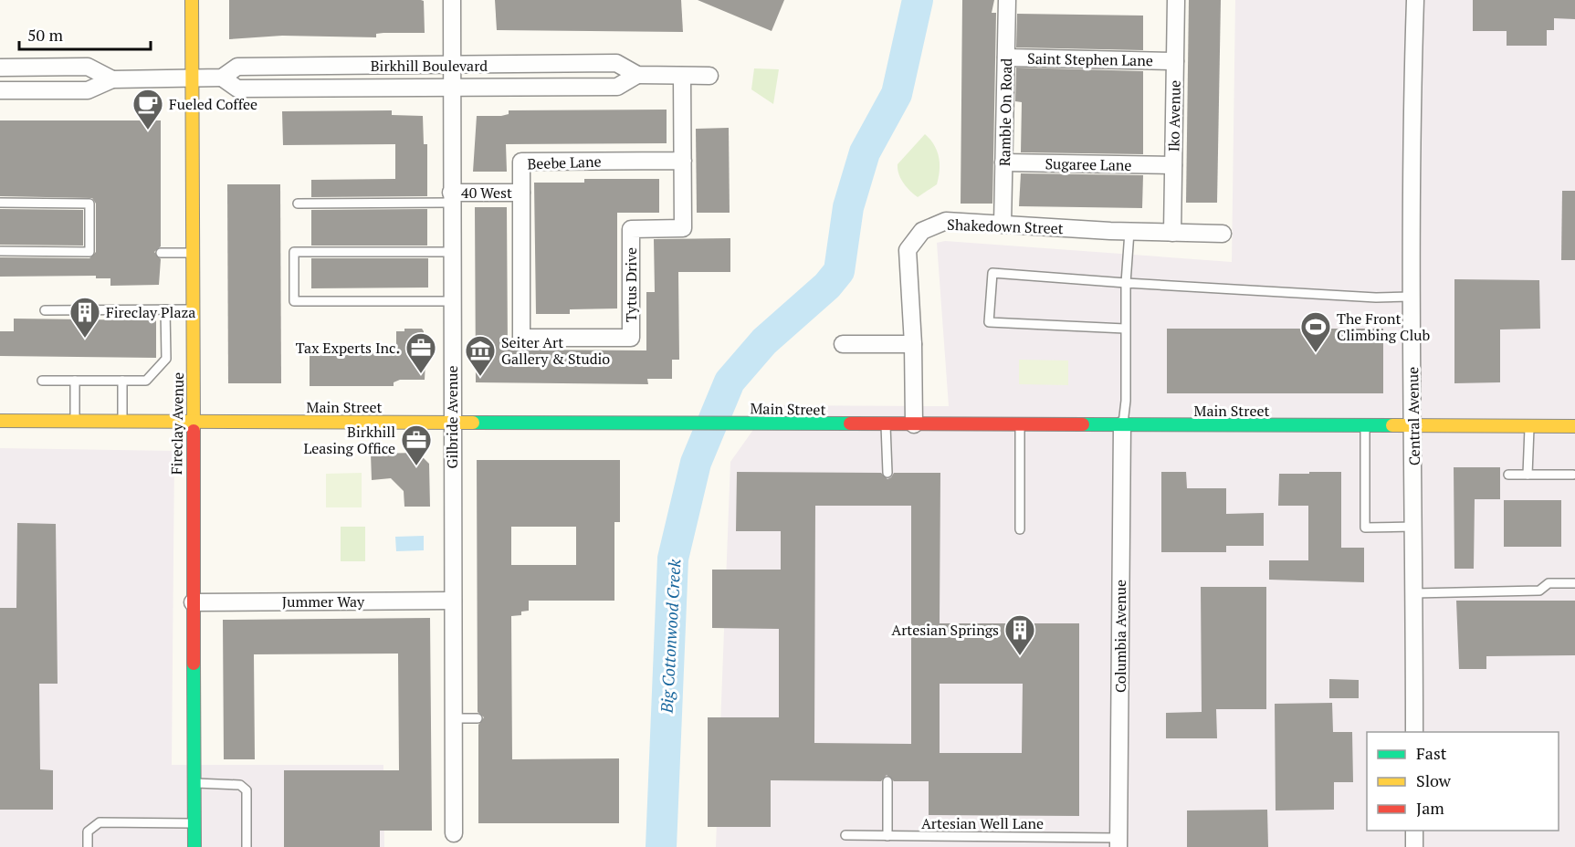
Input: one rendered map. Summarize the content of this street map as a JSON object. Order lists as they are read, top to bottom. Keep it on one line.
{"streets":{"street":["Saint Stephen Lane","Birkhill Boulevard","Ramble On Road","Iko Avenue","Beebe Lane","Sugaree Lane","40 West","Shakedown Street","Tytus Drive","Main Street","Central Avenue","Gilbride Avenue","Fireclay Avenue","Jummer Way","Columbia Avenue"],"lane":["Artesian Well Lane"]},"crossings":[["Saint Stephen Lane","Ramble On Road"],["Saint Stephen Lane","Iko Avenue"],["Birkhill Boulevard","Tytus Drive"],["Birkhill Boulevard","Gilbride Avenue"],["Birkhill Boulevard","Fireclay Avenue"],["Ramble On Road","Sugaree Lane"],["Ramble On Road","Shakedown Street"],["Iko Avenue","Sugaree Lane"],["Iko Avenue","Shakedown Street"],["Beebe Lane","40 West"],["Beebe Lane","Tytus Drive"],["40 West","Gilbride Avenue"],["Shakedown Street","Main Street"],["Main Street","Central Avenue"],["Main Street","Gilbride Avenue"],["Main Street","Fireclay Avenue"],["Main Street","Columbia Avenue"],["Gilbride Avenue","Jummer Way"],["Fireclay Avenue","Jummer Way"],["Columbia Avenue","Artesian Well Lane"]],"water":["Big Cottonwood Creek"],"places":{"cafe":["Fueled Coffee"],"building":["Fireclay Plaza","Artesian Springs"],"sports":["The Front Climbing Club"],"office":["Tax Experts Inc.","Birkhill Leasing Office"],"museum":["Seiter Art Gallery & Studio"]},"legend":["Fast","Slow","Jam"],"scale_bar":"50 m"}
